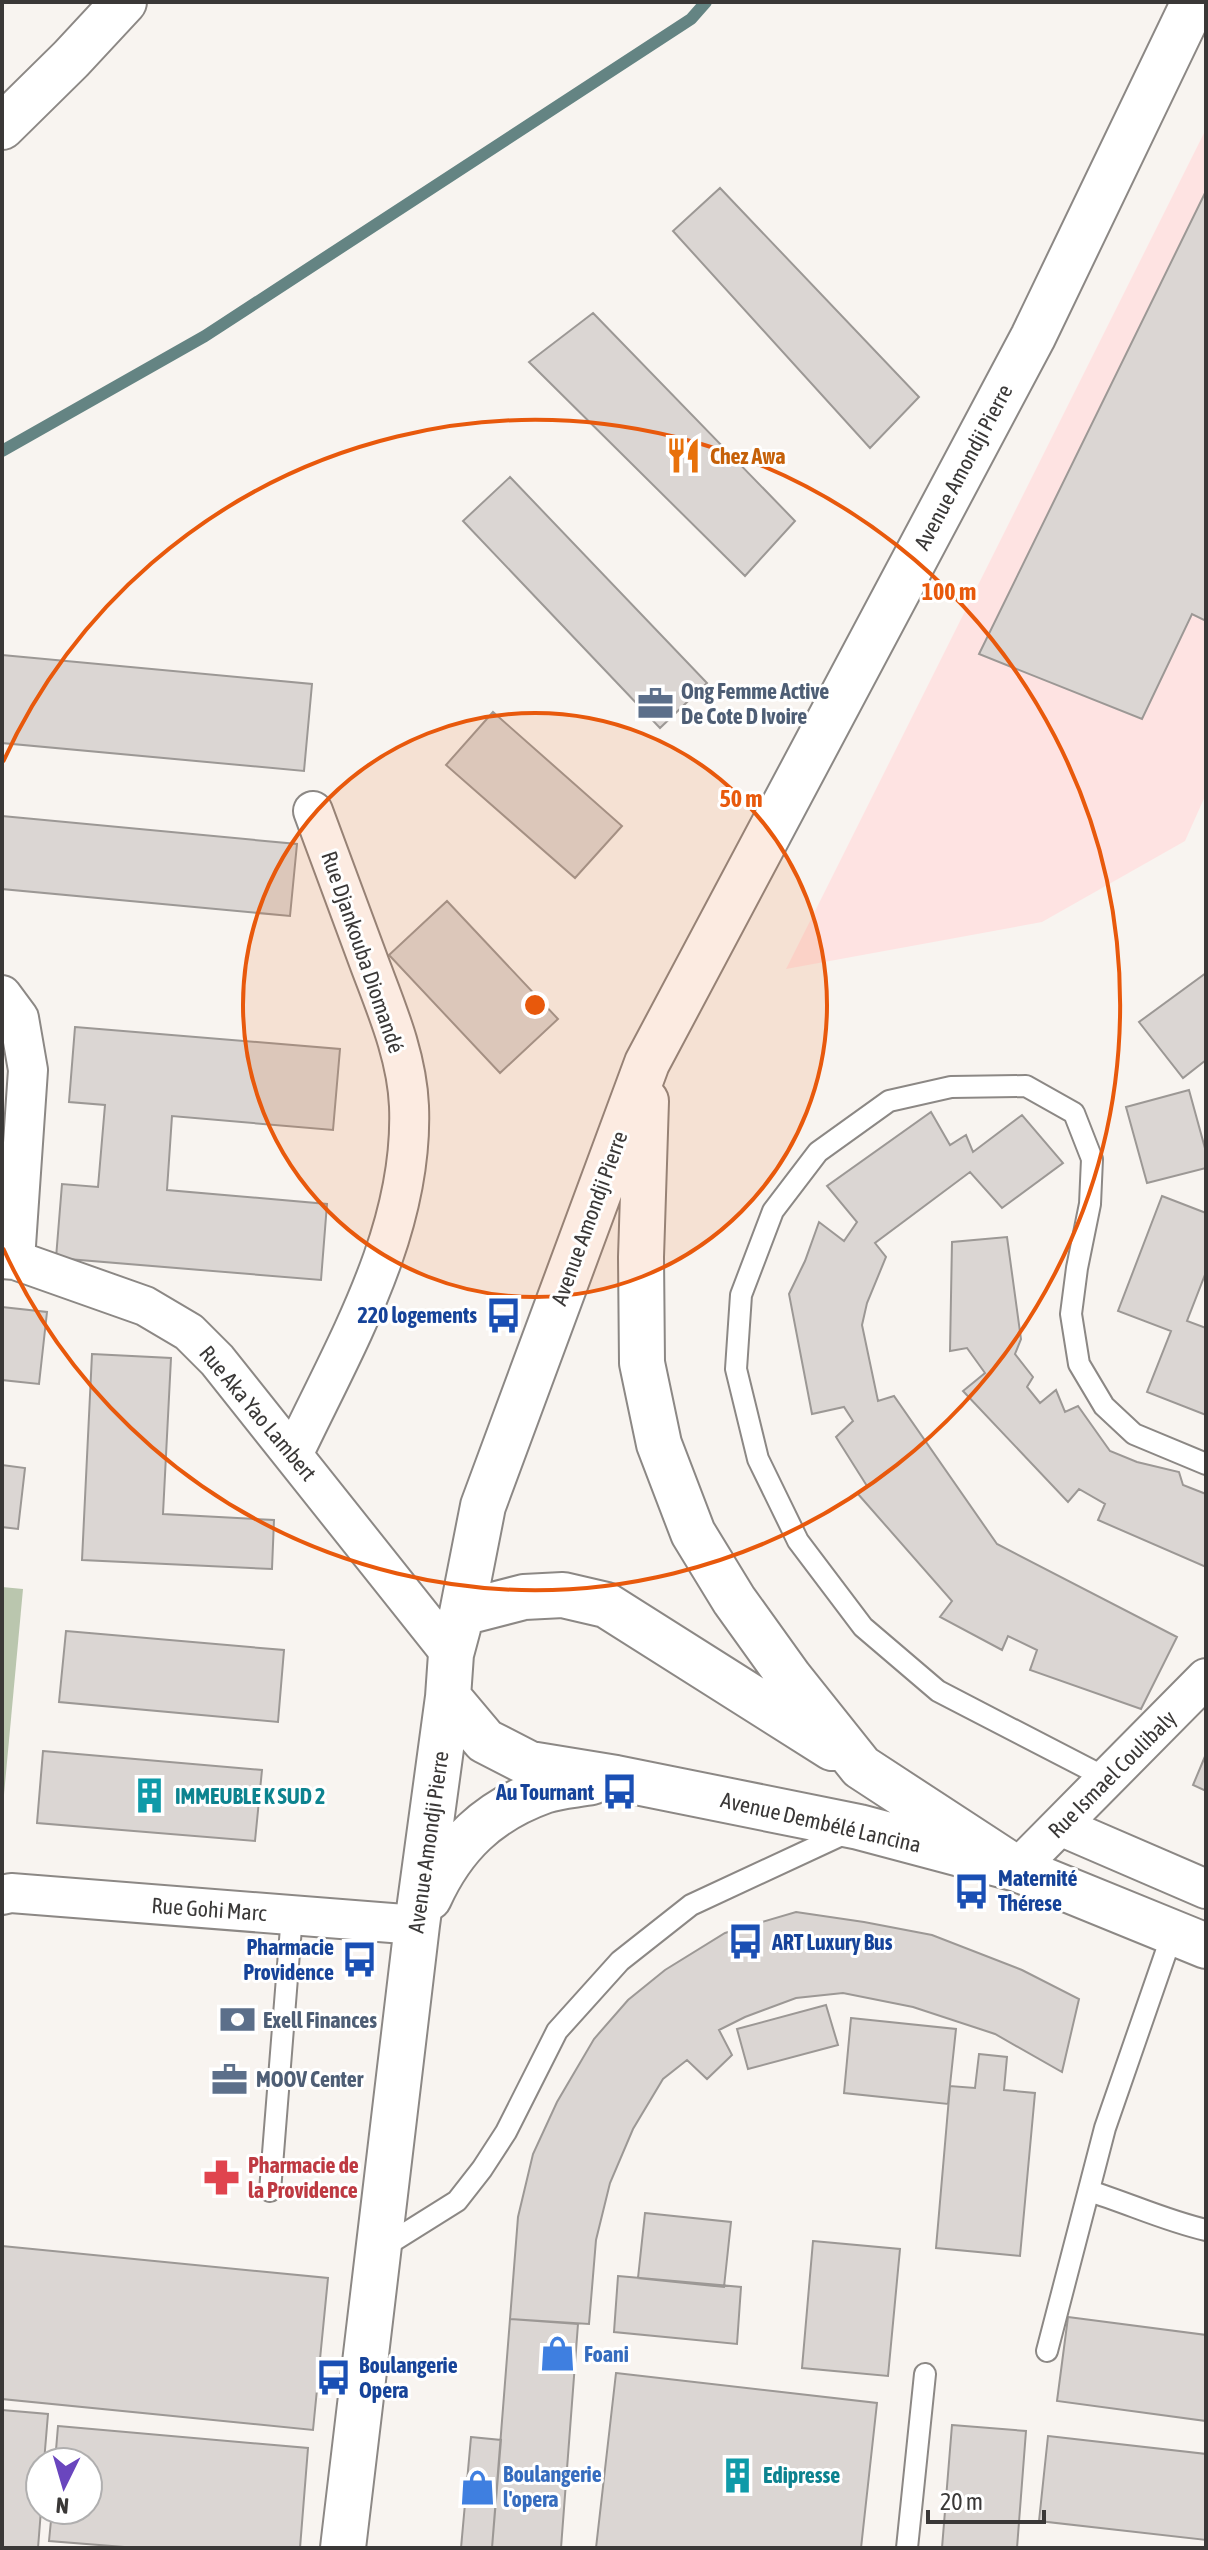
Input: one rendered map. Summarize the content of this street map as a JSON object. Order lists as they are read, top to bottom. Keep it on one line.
{"streets":{"main road":["Avenue Amondji Pierre","Avenue Dembélé Lancina"],"street":["Rue Djankouba Diomandé","Rue Aka Yao Lambert","Rue Ismael Coulibaly","Rue Gohi Marc"]},"crossings":[["Avenue Amondji Pierre","Rue Aka Yao Lambert"],["Avenue Amondji Pierre","Avenue Dembélé Lancina"],["Avenue Amondji Pierre","Rue Gohi Marc"],["Rue Djankouba Diomandé","Rue Aka Yao Lambert"],["Rue Ismael Coulibaly","Avenue Dembélé Lancina"]],"places":{"restaurant":["Chez Awa"],"office":["Ong Femme Active De Cote D Ivoire","MOOV Center"],"bus stop":["220 logements","Au Tournant","Maternité Thérese","ART Luxury Bus","Pharmacie Providence","Boulangerie Opera"],"building":["IMMEUBLE K SUD 2","Edipresse"],"bank":["Exell Finances"],"pharmacy":["Pharmacie de la Providence"],"shop":["Foani","Boulangerie l'opera"]},"scale_bar":"20 m","north":"bottom","rings":["100 m","50 m"]}
